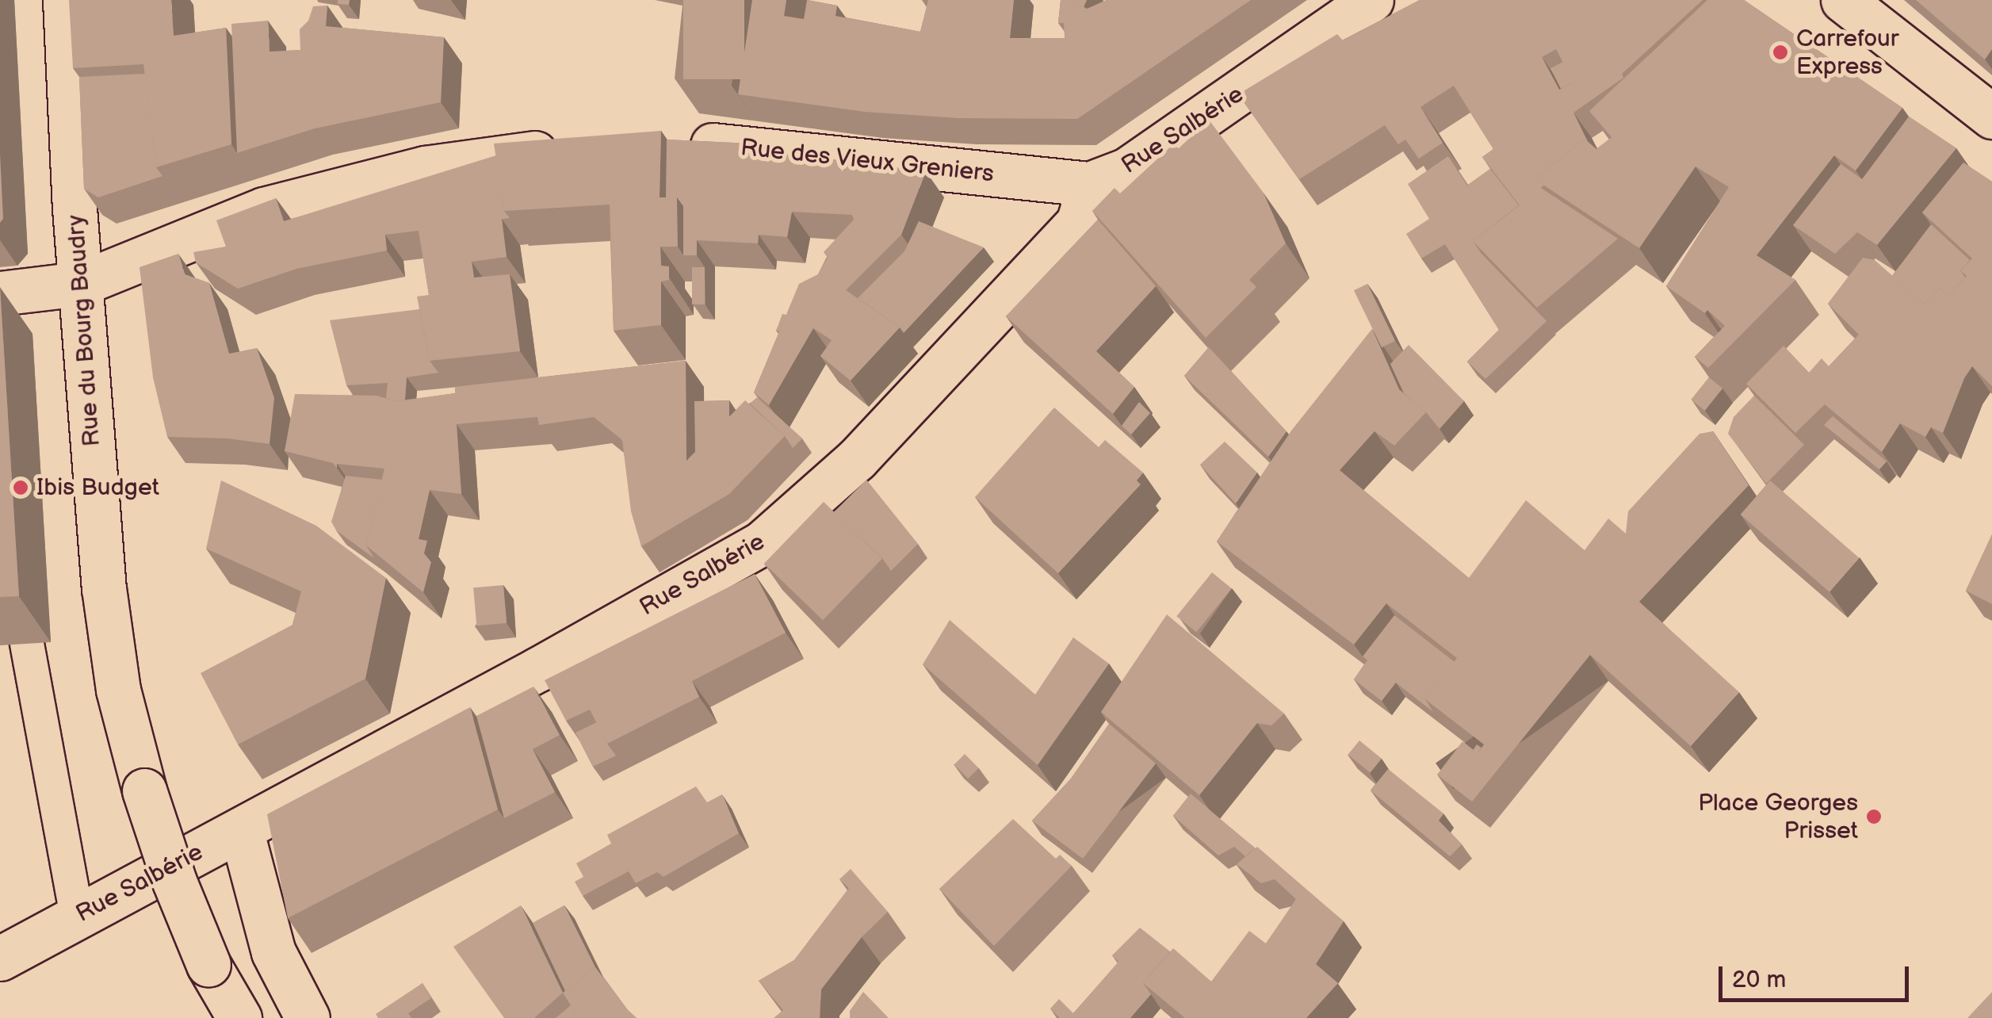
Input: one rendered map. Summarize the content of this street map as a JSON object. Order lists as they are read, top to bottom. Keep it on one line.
{"streets":{"street":["Rue Salbérie","Rue des Vieux Greniers","Rue du Bourg Baudry"]},"crossings":[["Rue Salbérie","Rue des Vieux Greniers"]],"places":["Carrefour Express","Ibis Budget","Place Georges Prisset"],"scale_bar":"20 m"}
